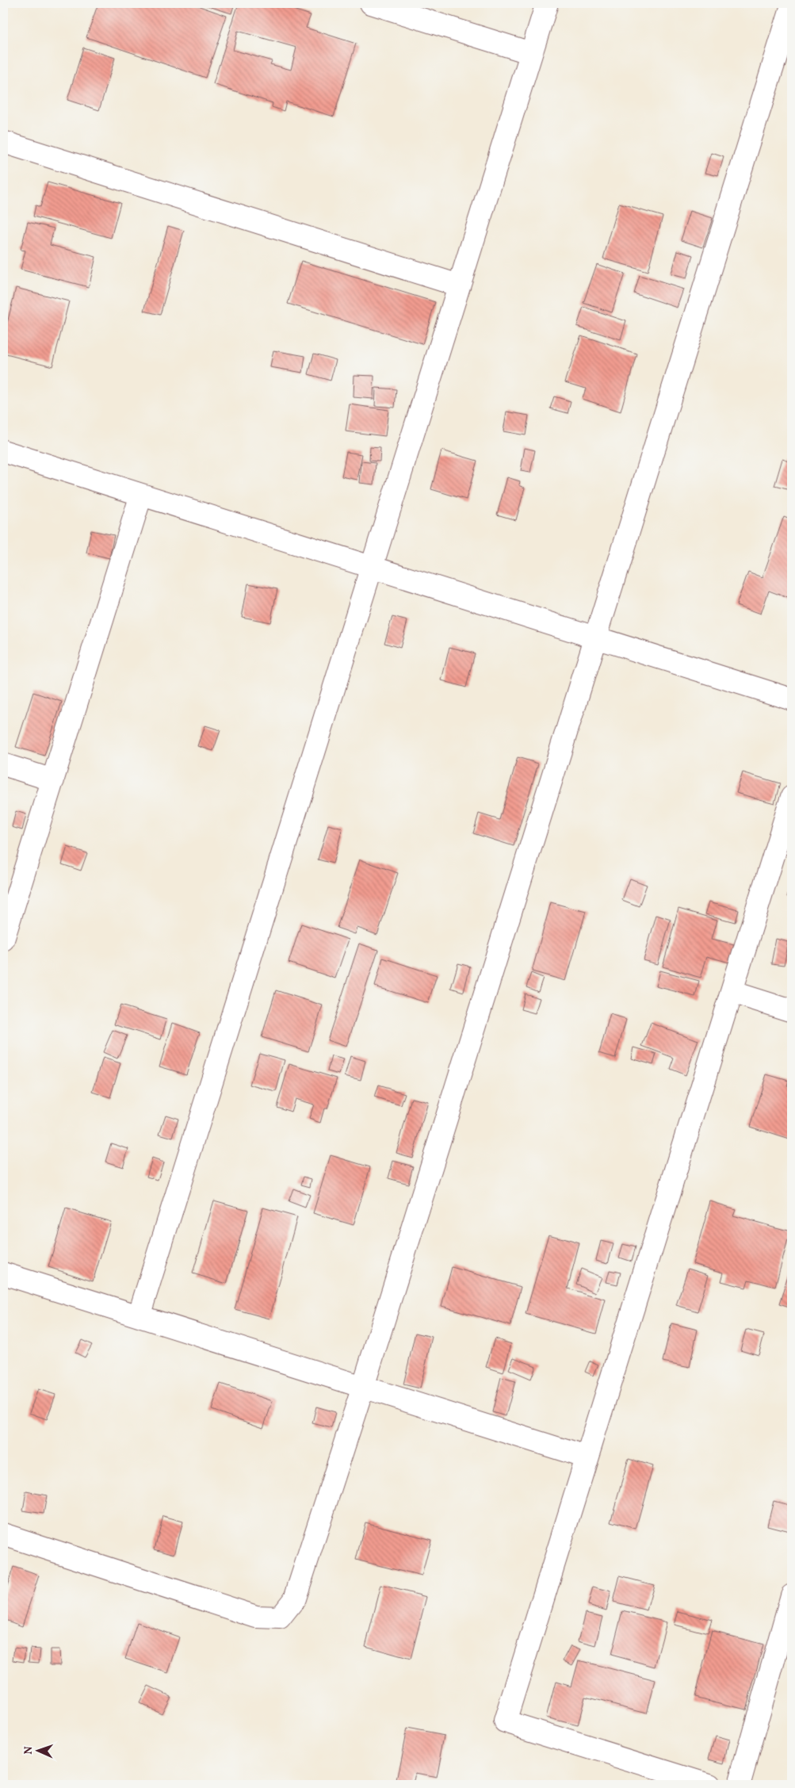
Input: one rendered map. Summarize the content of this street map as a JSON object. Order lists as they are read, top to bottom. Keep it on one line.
{"north":"left"}
